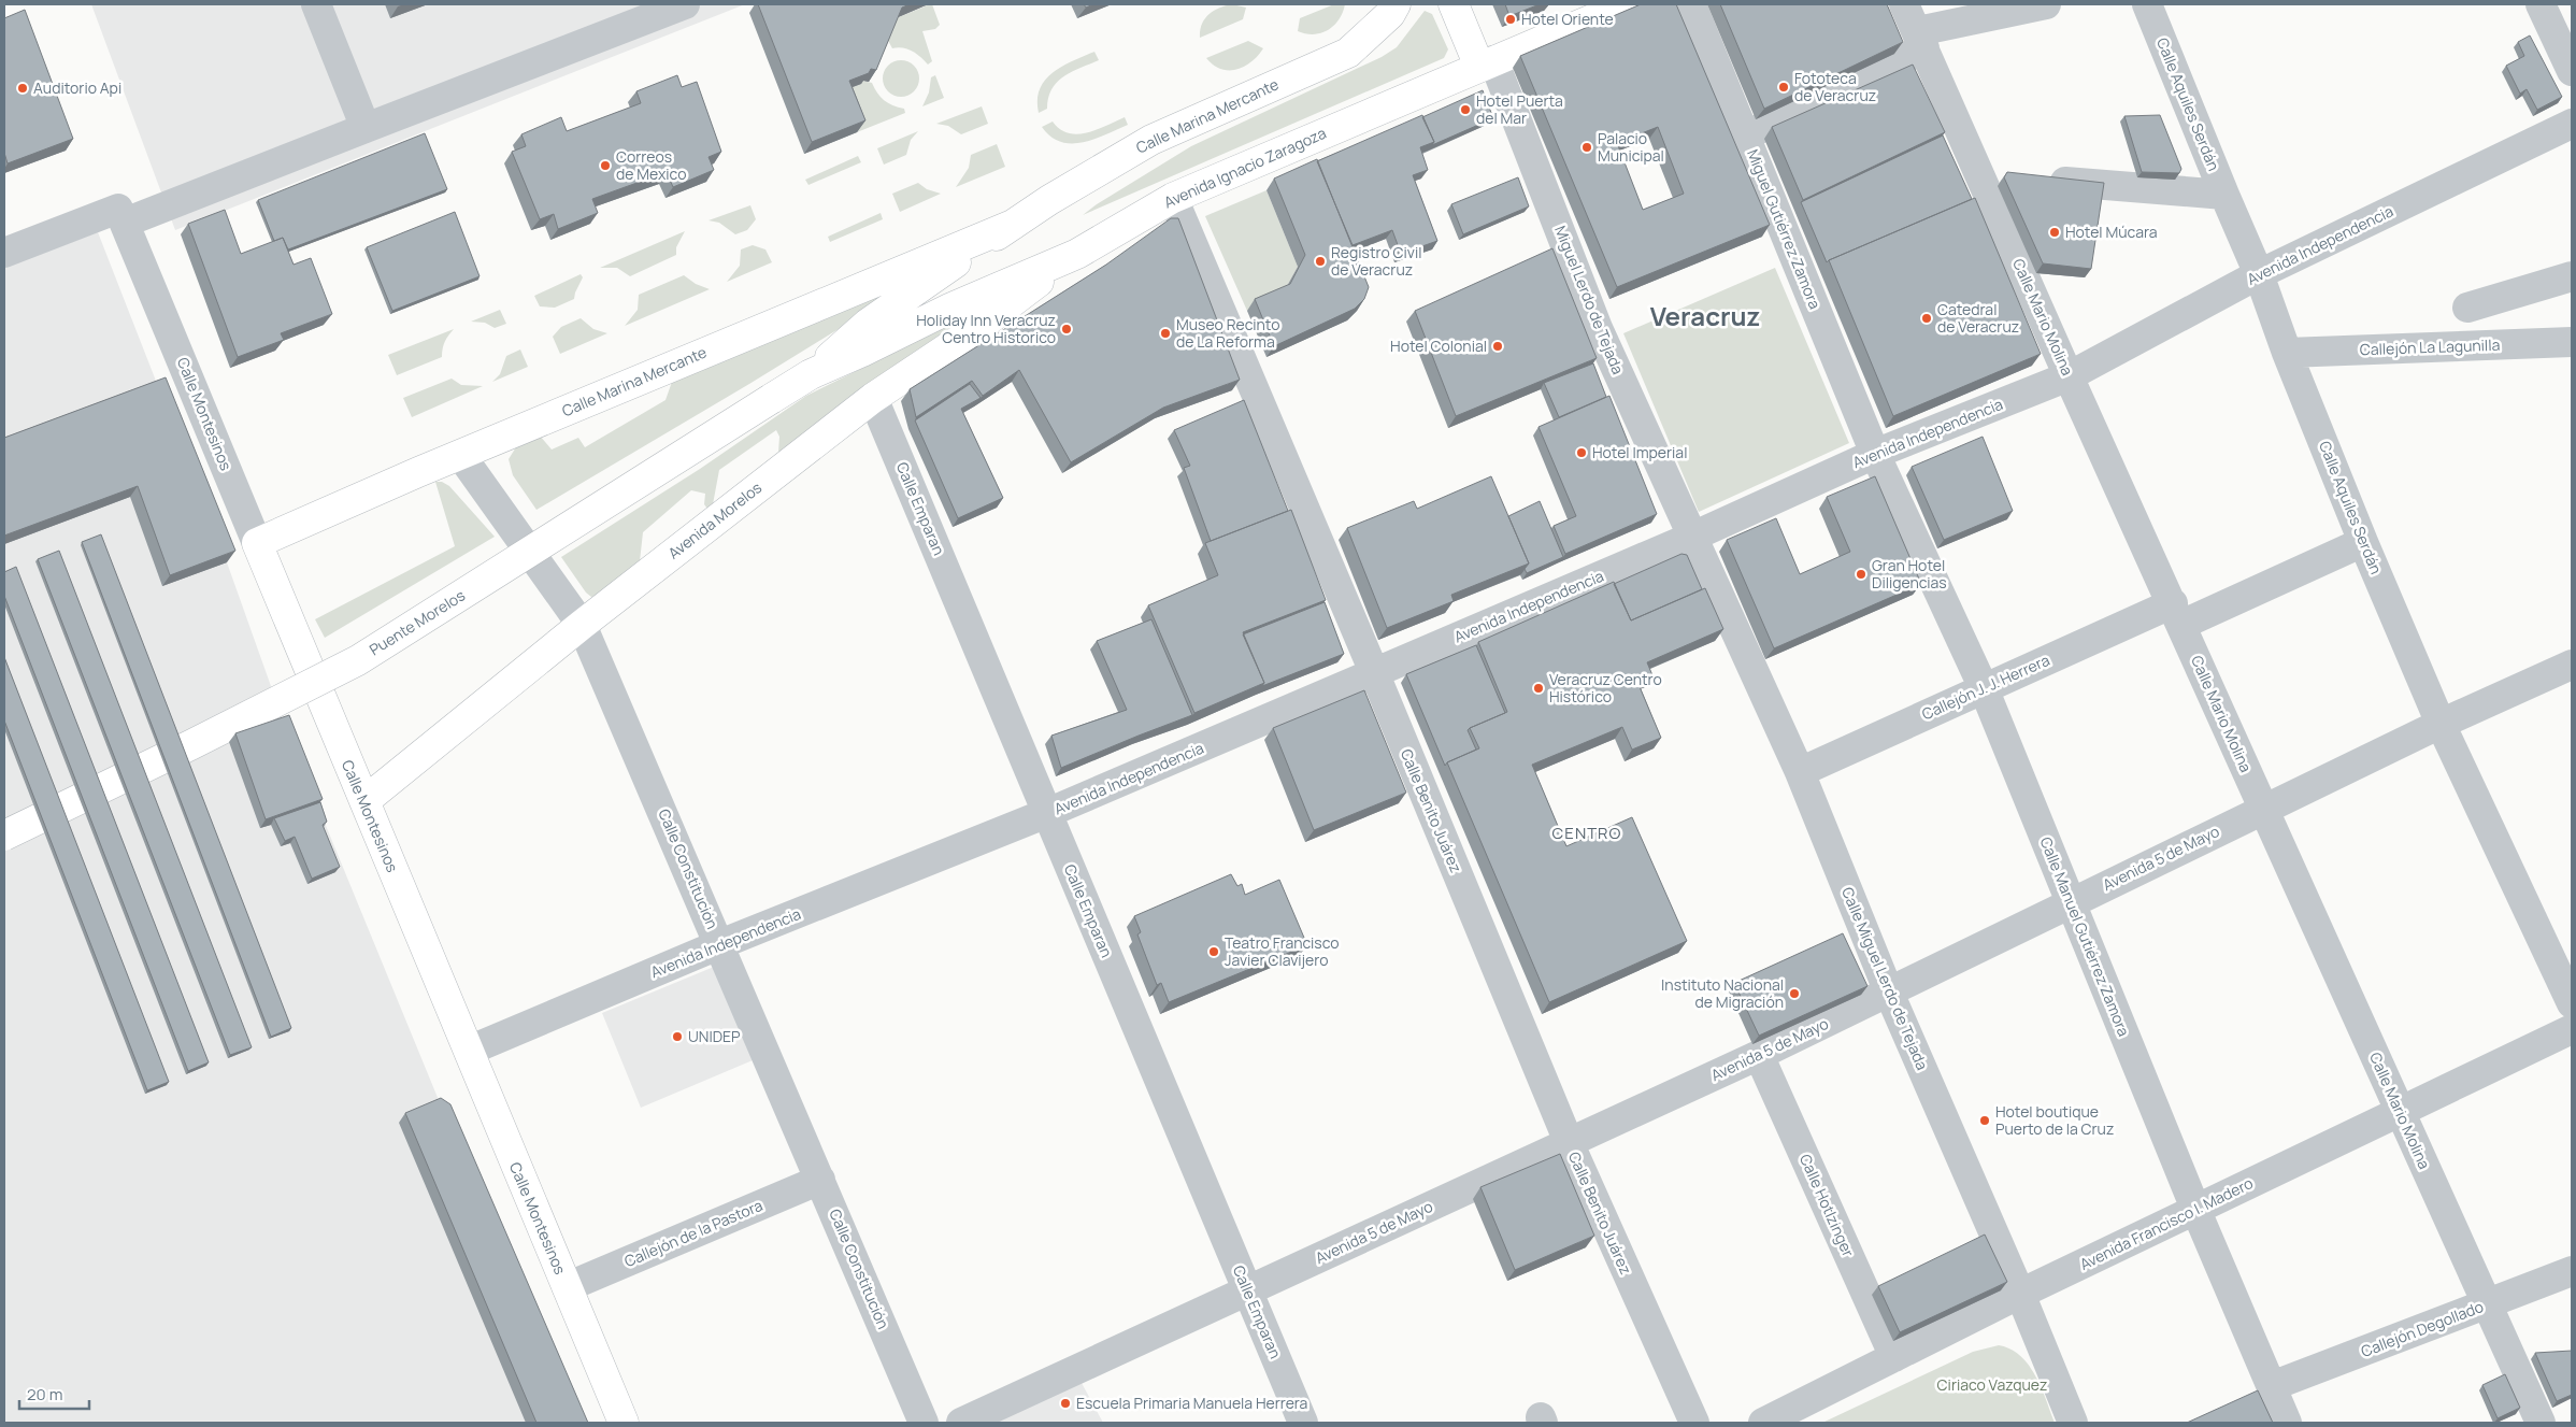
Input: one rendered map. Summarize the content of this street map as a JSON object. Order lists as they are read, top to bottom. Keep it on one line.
{"streets":{"main road":["Calle Marina Mercante","Avenida Ignacio Zaragoza","Calle Montesinos","Avenida Morelos","Puente Morelos"],"street":["Calle Aquiles Serdán","Miguel Gutiérrez Zamora","Avenida Independencia","Miguel Lerdo de Tejada","Calle Mario Molina","Callejón La Lagunilla","Calle Emparan","Callejón J. J. Herrera","Calle Benito Juárez","Avenida 5 de Mayo","Calle Constitución","Calle Manuel Gutiérrez Zamora","Calle Miguel Lerdo de Tejada","Calle Hotlzinger","Avenida Francisco I. Madero","Callejón de la Pastora","Callejón Degollado"]},"crossings":[["Calle Aquiles Serdán","Avenida Independencia"],["Calle Aquiles Serdán","Callejón La Lagunilla"],["Calle Aquiles Serdán","Callejón J. J. Herrera"],["Calle Aquiles Serdán","Avenida 5 de Mayo"],["Calle Marina Mercante","Avenida Ignacio Zaragoza"],["Calle Marina Mercante","Calle Montesinos"],["Calle Marina Mercante","Puente Morelos"],["Calle Marina Mercante","Calle Constitución"],["Avenida Ignacio Zaragoza","Miguel Lerdo de Tejada"],["Avenida Ignacio Zaragoza","Avenida Morelos"],["Avenida Ignacio Zaragoza","Puente Morelos"],["Avenida Ignacio Zaragoza","Calle Benito Juárez"],["Miguel Gutiérrez Zamora","Avenida Independencia"],["Miguel Gutiérrez Zamora","Calle Manuel Gutiérrez Zamora"],["Avenida Independencia","Miguel Lerdo de Tejada"],["Avenida Independencia","Calle Mario Molina"],["Avenida Independencia","Calle Montesinos"],["Avenida Independencia","Calle Emparan"],["Avenida Independencia","Calle Benito Juárez"],["Avenida Independencia","Calle Constitución"],["Avenida Independencia","Calle Manuel Gutiérrez Zamora"],["Avenida Independencia","Calle Miguel Lerdo de Tejada"],["Miguel Lerdo de Tejada","Calle Miguel Lerdo de Tejada"],["Calle Mario Molina","Callejón J. J. Herrera"],["Calle Mario Molina","Avenida 5 de Mayo"],["Calle Mario Molina","Avenida Francisco I. Madero"],["Calle Mario Molina","Callejón Degollado"],["Calle Montesinos","Avenida Morelos"],["Calle Montesinos","Callejón de la Pastora"],["Calle Emparan","Avenida Morelos"],["Calle Emparan","Avenida 5 de Mayo"],["Avenida Morelos","Calle Constitución"],["Callejón J. J. Herrera","Calle Manuel Gutiérrez Zamora"],["Callejón J. J. Herrera","Calle Miguel Lerdo de Tejada"],["Calle Benito Juárez","Avenida 5 de Mayo"],["Avenida 5 de Mayo","Calle Manuel Gutiérrez Zamora"],["Avenida 5 de Mayo","Calle Miguel Lerdo de Tejada"],["Avenida 5 de Mayo","Calle Hotlzinger"],["Calle Constitución","Callejón de la Pastora"],["Calle Manuel Gutiérrez Zamora","Avenida Francisco I. Madero"],["Calle Manuel Gutiérrez Zamora","Callejón Degollado"],["Calle Miguel Lerdo de Tejada","Avenida Francisco I. Madero"],["Calle Hotlzinger","Avenida Francisco I. Madero"]],"districts":["Veracruz","CENTRO"],"parks":["Ciriaco Vazquez"],"places":["Hotel Oriente","Fototeca de Veracruz","Auditorio Api","Hotel Puerta del Mar","Palacio Municipal","Correos de Mexico","Hotel Múcara","Registro Civil de Veracruz","Catedral de Veracruz","Holiday Inn Veracruz Centro Historico","Museo Recinto de La Reforma","Hotel Colonial","Hotel Imperial","Gran Hotel Diligencias","Veracruz Centro Histórico","Teatro Francisco Javier Clavijero","Instituto Nacional de Migración","UNIDEP","Hotel boutique Puerto de la Cruz","Escuela Primaria Manuela Herrera"],"scale_bar":"20 m"}
